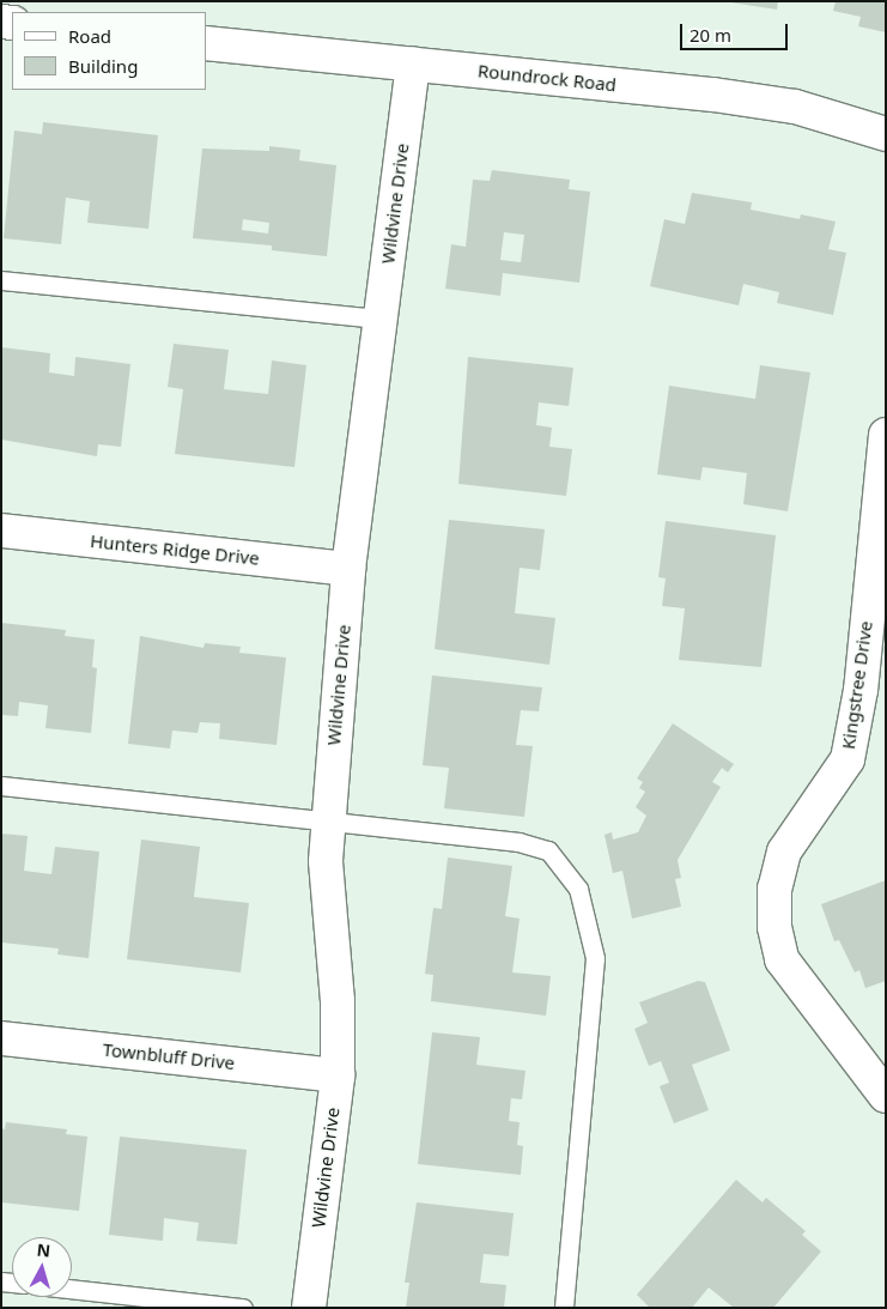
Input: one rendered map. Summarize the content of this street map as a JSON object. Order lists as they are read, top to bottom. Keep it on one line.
{"streets":{"street":["Roundrock Road","Wildvine Drive","Hunters Ridge Drive","Kingstree Drive","Townbluff Drive"]},"crossings":[["Roundrock Road","Wildvine Drive"],["Wildvine Drive","Hunters Ridge Drive"],["Wildvine Drive","Townbluff Drive"]],"legend":["Road","Building"],"scale_bar":"20 m","north":"top"}
